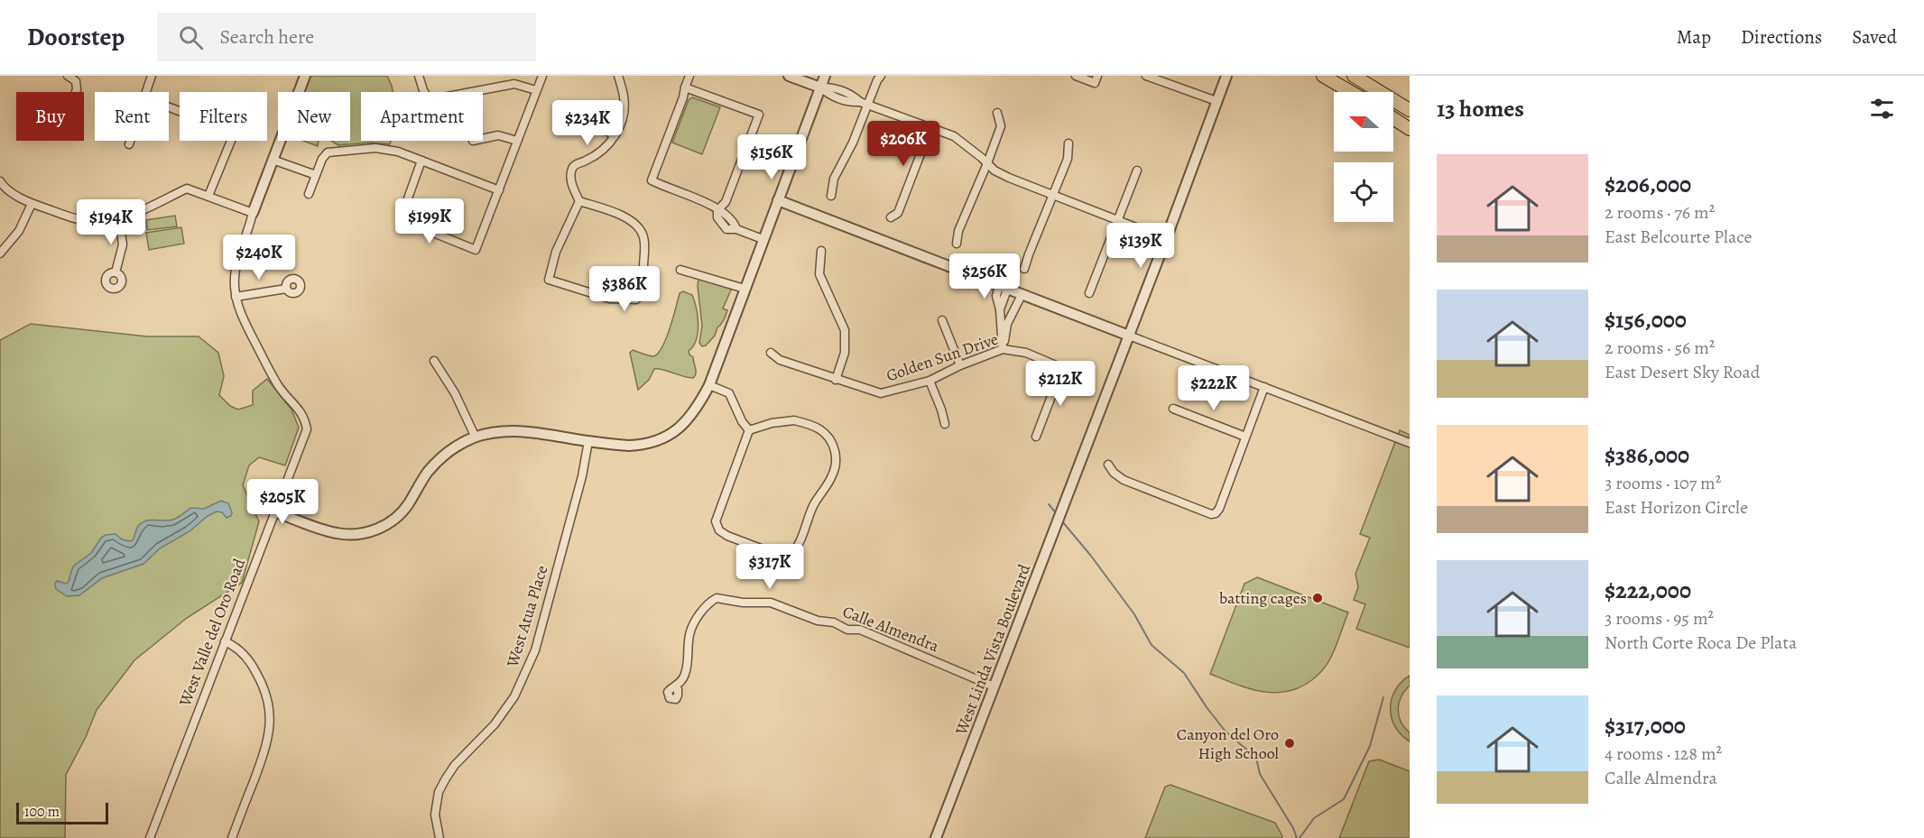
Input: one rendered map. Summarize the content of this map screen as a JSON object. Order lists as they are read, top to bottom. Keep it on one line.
{"streets":{"street":["Golden Sun Drive","West Atua Place","Calle Almendra","West Valle del Oro Road","West Linda Vista Boulevard"]},"crossings":[["Calle Almendra","West Linda Vista Boulevard"]],"places":["batting cages","Canyon del Oro High School"],"scale_bar":"100 m","north":"left","page":{"header":"Doorstep","search":"Search here","nav":["Map","Directions","Saved"],"heading":"13 homes","chip":["Buy","Rent","Filters","New","Apartment"],"price":["$234K","$206K","$156K","$199K","$194K","$139K","$240K","$256K","$386K","$212K","$222K","$205K","$317K"],"list":[{"name":"$206,000","note":"2 rooms · 76 m² · East Belcourte Place"},{"name":"$156,000","note":"2 rooms · 56 m² · East Desert Sky Road"},{"name":"$386,000","note":"3 rooms · 107 m² · East Horizon Circle"},{"name":"$222,000","note":"3 rooms · 95 m² · North Corte Roca De Plata"},{"name":"$317,000","note":"4 rooms · 128 m² · Calle Almendra"}],"scale":"100 m"}}
